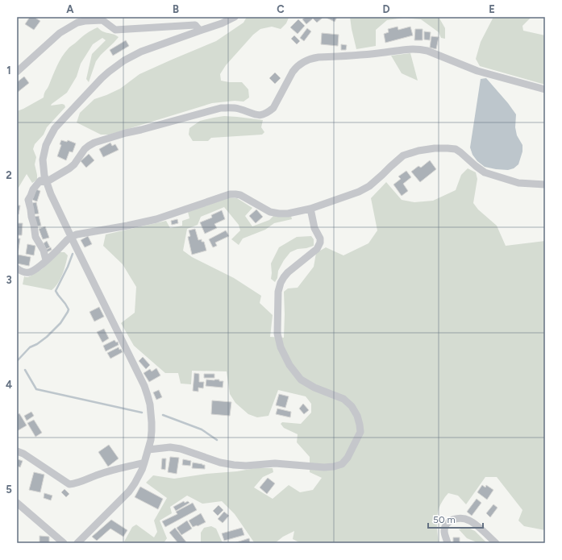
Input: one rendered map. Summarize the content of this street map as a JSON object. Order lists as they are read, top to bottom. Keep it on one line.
{"scale_bar":"50 m","grid":{"columns":["A","B","C","D","E"],"rows":["1","2","3","4","5"]}}
